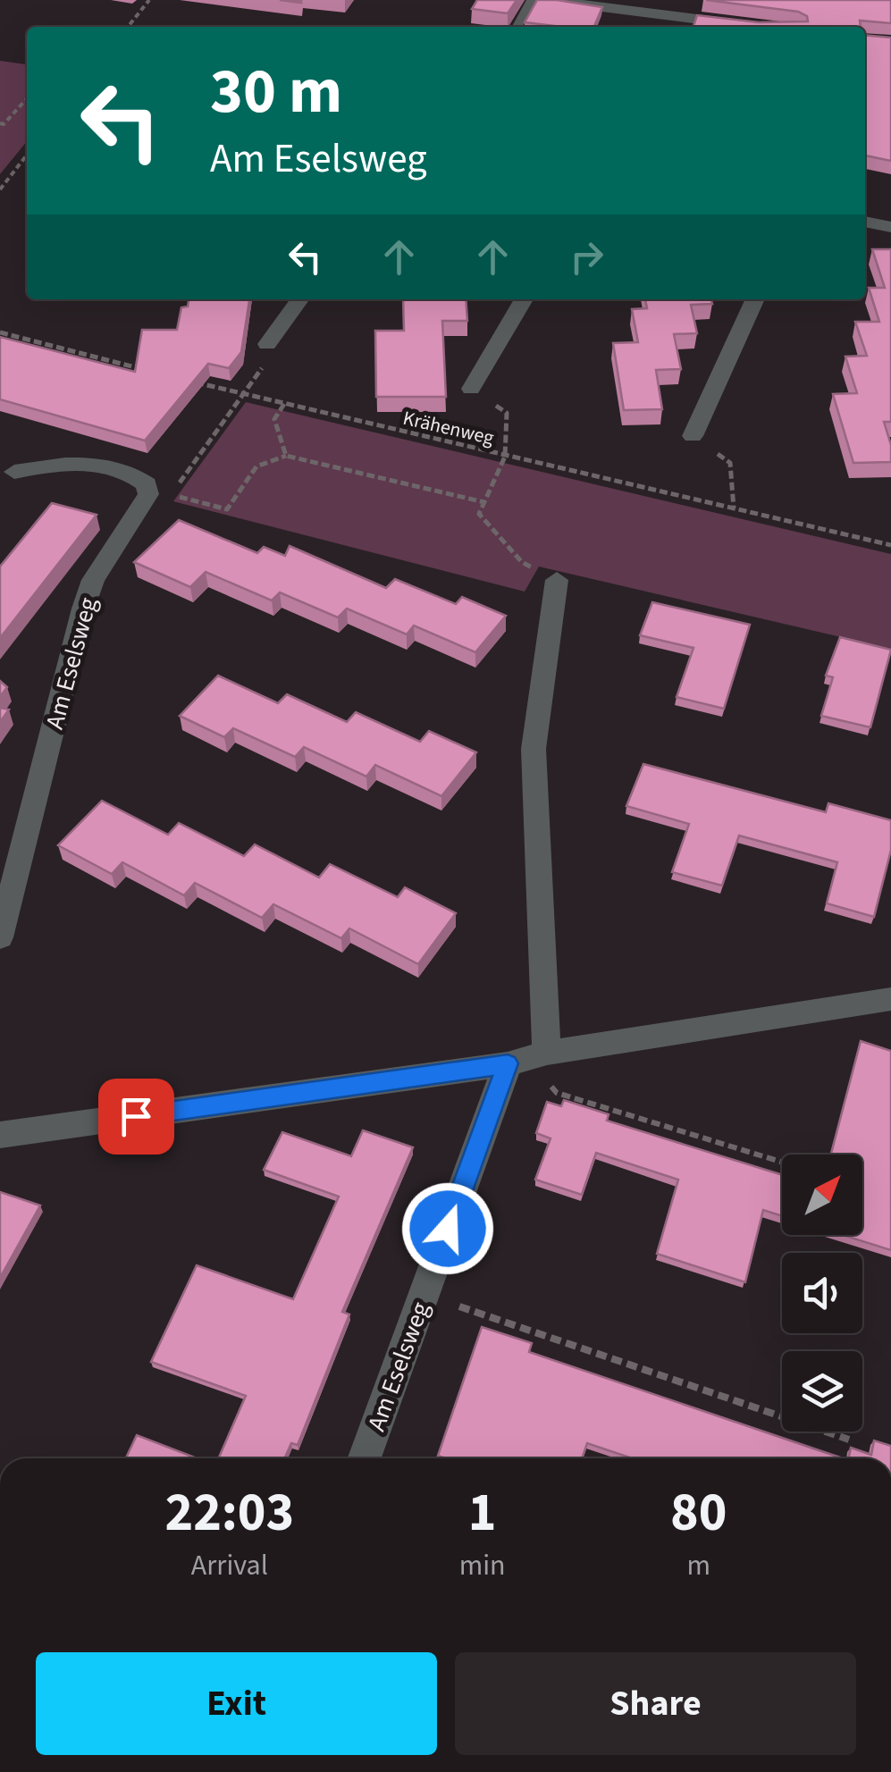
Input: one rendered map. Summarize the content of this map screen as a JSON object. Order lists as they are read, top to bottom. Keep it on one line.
{"streets":{"street":["Am Eselsweg"],"path":["Krähenweg"]},"north":"top right","page":{"turn":["30 m","Am Eselsweg"],"eta":["22:03","Arrival","1","min","80","m"],"buttons":["Exit","Share"]}}
